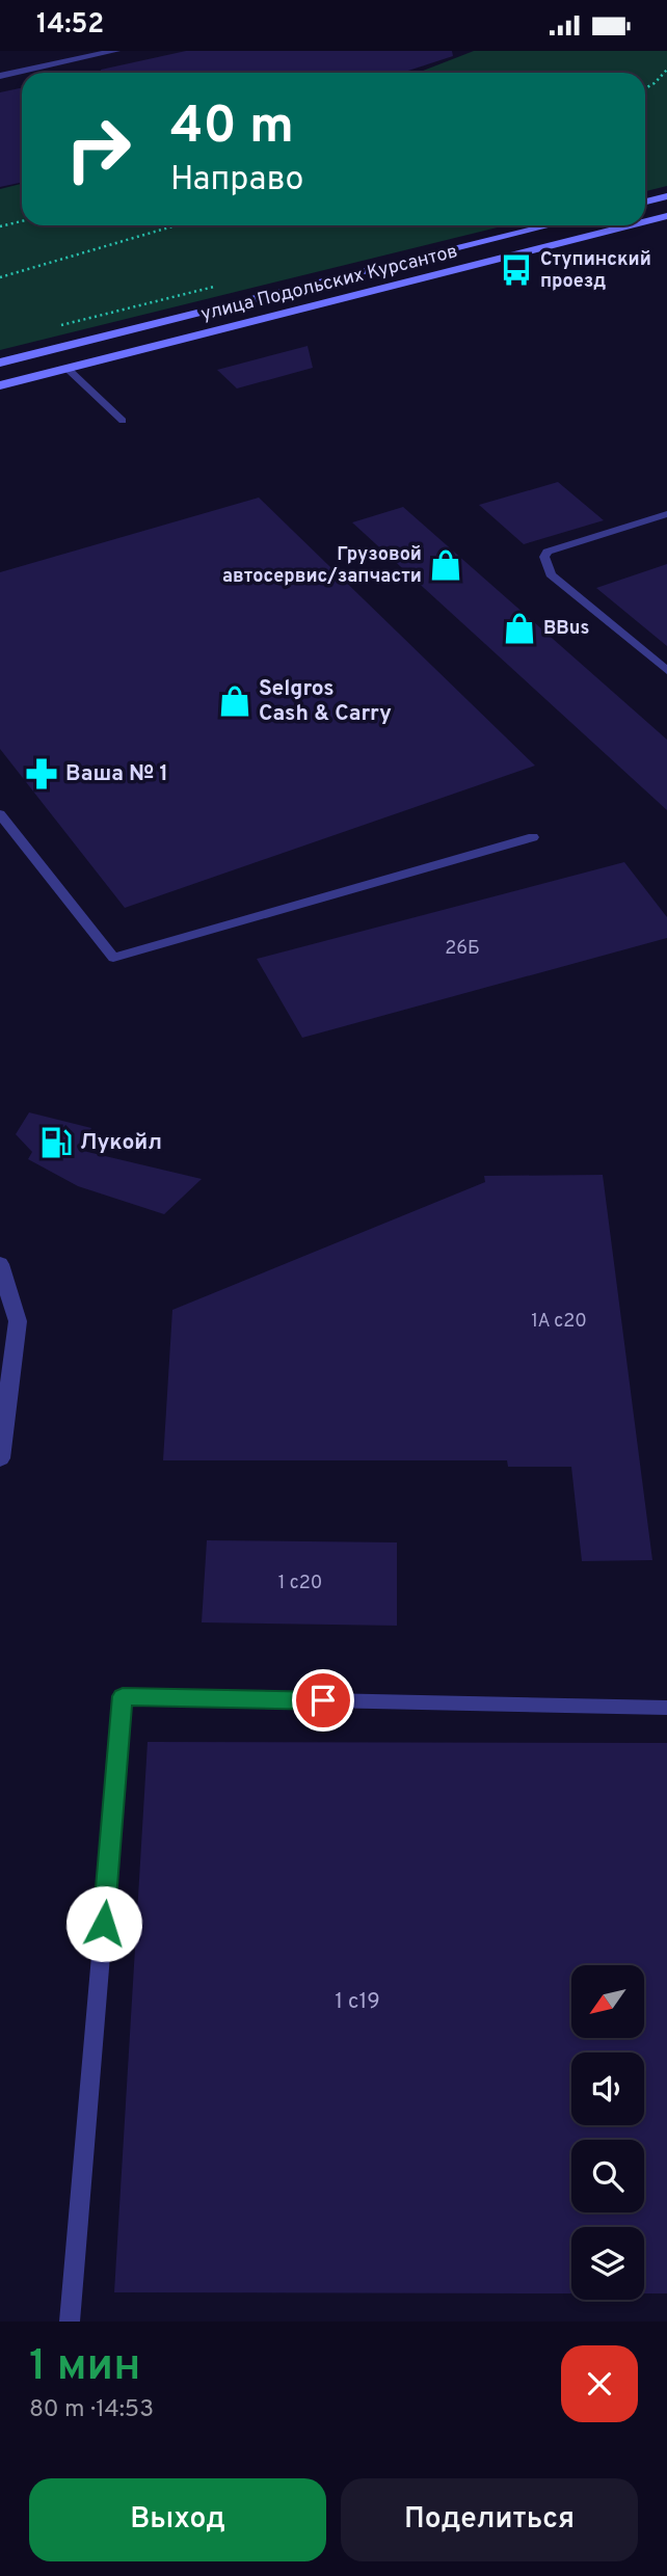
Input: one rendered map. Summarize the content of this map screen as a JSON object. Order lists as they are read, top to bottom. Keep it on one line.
{"streets":{"main road":["улица Подольских Курсантов"]},"places":{"bus stop":["Ступинский проезд"],"shop":["Грузовой автосервис/запчасти","BBus","Selgros Cash & Carry"],"pharmacy":["Ваша № 1"],"fuel station":["Лукойл"]},"house_numbers":["26Б","1А с20","1 с20","1 с19"],"north":"bottom left","page":{"status":"14:52","turn":["40 m","Направо"],"heading":["1 мин","80 m · 14:53"],"buttons":["Выход","Поделиться"]}}
